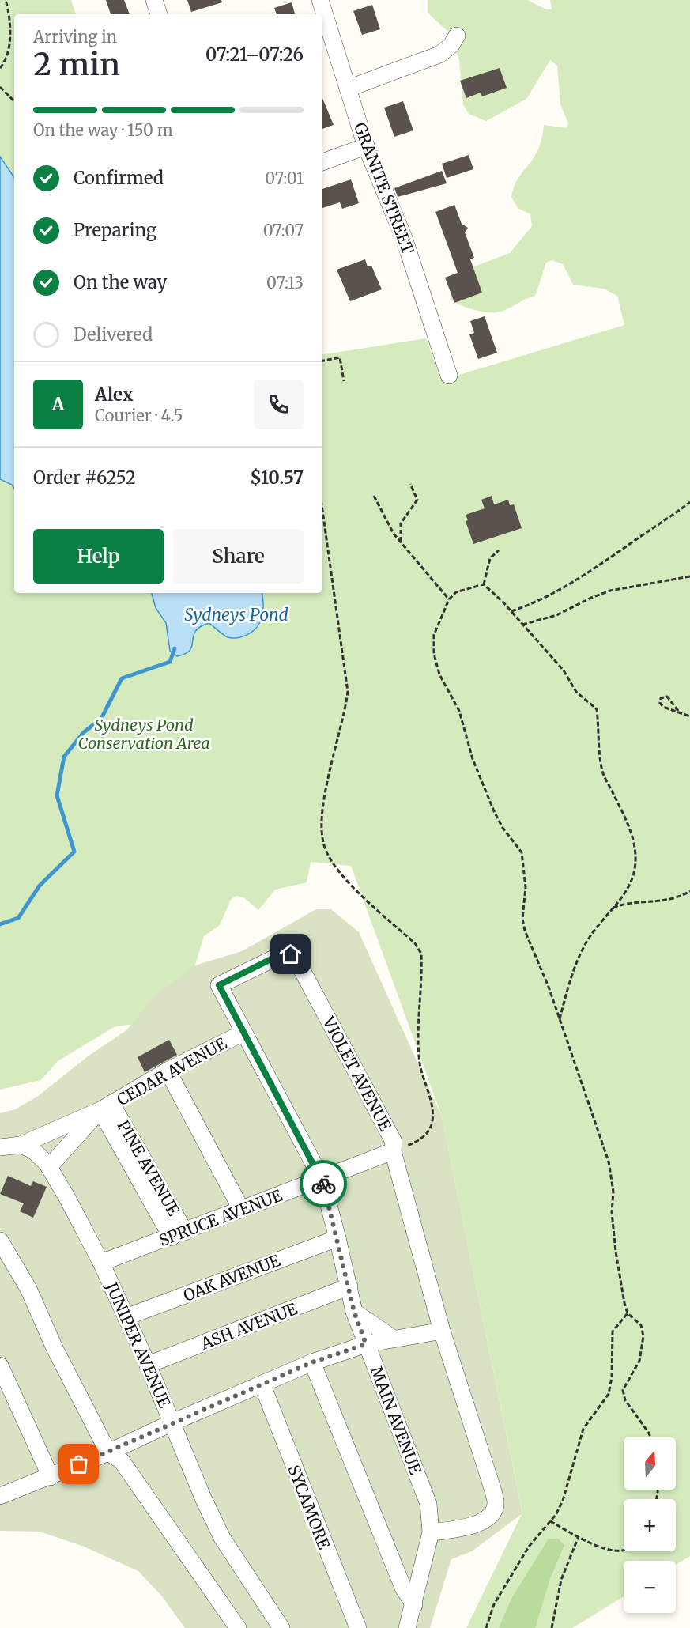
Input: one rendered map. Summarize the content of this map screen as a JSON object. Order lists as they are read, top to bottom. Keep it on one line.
{"streets":{"street":["GRANITE STREET","CEDAR AVENUE","VIOLET AVENUE","PINE AVENUE","SPRUCE AVENUE","OAK AVENUE","ASH AVENUE","JUNIPER AVENUE","MAIN AVENUE","SYCAMORE"]},"crossings":[["CEDAR AVENUE","PINE AVENUE"],["CEDAR AVENUE","JUNIPER AVENUE"],["CEDAR AVENUE","MAIN AVENUE"],["VIOLET AVENUE","SPRUCE AVENUE"],["VIOLET AVENUE","MAIN AVENUE"],["PINE AVENUE","SPRUCE AVENUE"],["SPRUCE AVENUE","JUNIPER AVENUE"],["SPRUCE AVENUE","MAIN AVENUE"],["OAK AVENUE","JUNIPER AVENUE"],["OAK AVENUE","MAIN AVENUE"],["ASH AVENUE","JUNIPER AVENUE"],["ASH AVENUE","MAIN AVENUE"]],"water":["Sydneys Pond"],"parks":["Sydneys Pond Conservation Area"],"north":"top","page":{"heading":["2 min","Arriving in","07:21–07:26"],"panel":["Alex","Courier · 4.5","Order #6252","$10.57"],"bar":"On the way · 150 m","list":[["Confirmed","07:01"],["Preparing","07:07"],["On the way","07:13"],"Delivered"],"round":"A","buttons":["Help","Share"],"map_buttons":["+","−"]}}
